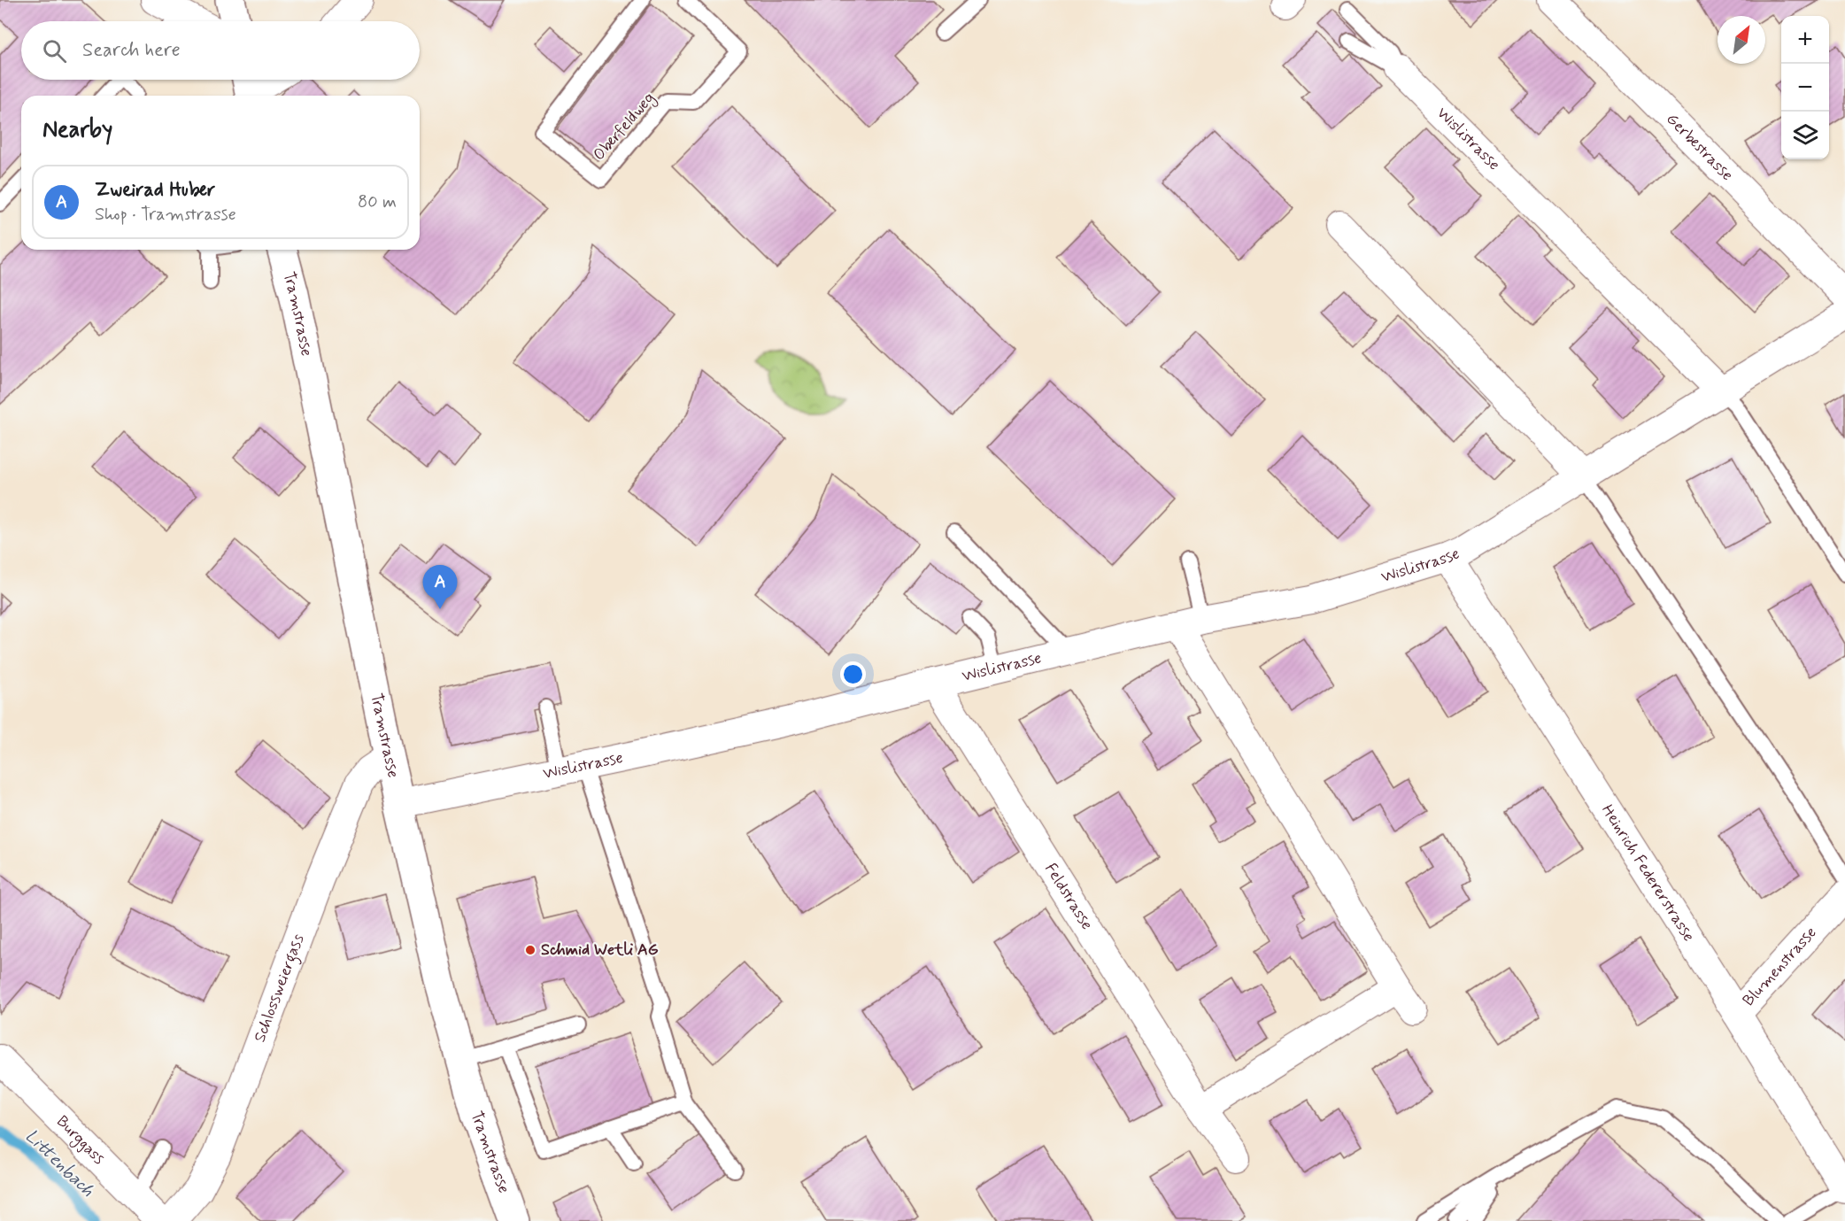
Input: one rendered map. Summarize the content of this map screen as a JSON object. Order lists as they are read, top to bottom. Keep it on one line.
{"streets":{"main road":["Tramstrasse"],"street":["Wislistrasse","Gerbestrasse","Heinrich Federerstrasse","Feldstrasse","Blumenstrasse","Schlossweiergass","Burggass"],"lane":["Oberfeldweg"]},"crossings":[["Wislistrasse","Tramstrasse"],["Wislistrasse","Heinrich Federerstrasse"],["Wislistrasse","Feldstrasse"],["Tramstrasse","Schlossweiergass"],["Heinrich Federerstrasse","Blumenstrasse"]],"water":["Littenbach"],"places":["Schmid Wetli AG"],"north":"top right","page":{"map_buttons":["+","−"],"search":"Search here","heading":"Nearby","list":[{"mark":"A","name":"Zweirad Huber","note":"Shop · Tramstrasse","value":"80 m"}],"pins":"A"}}
